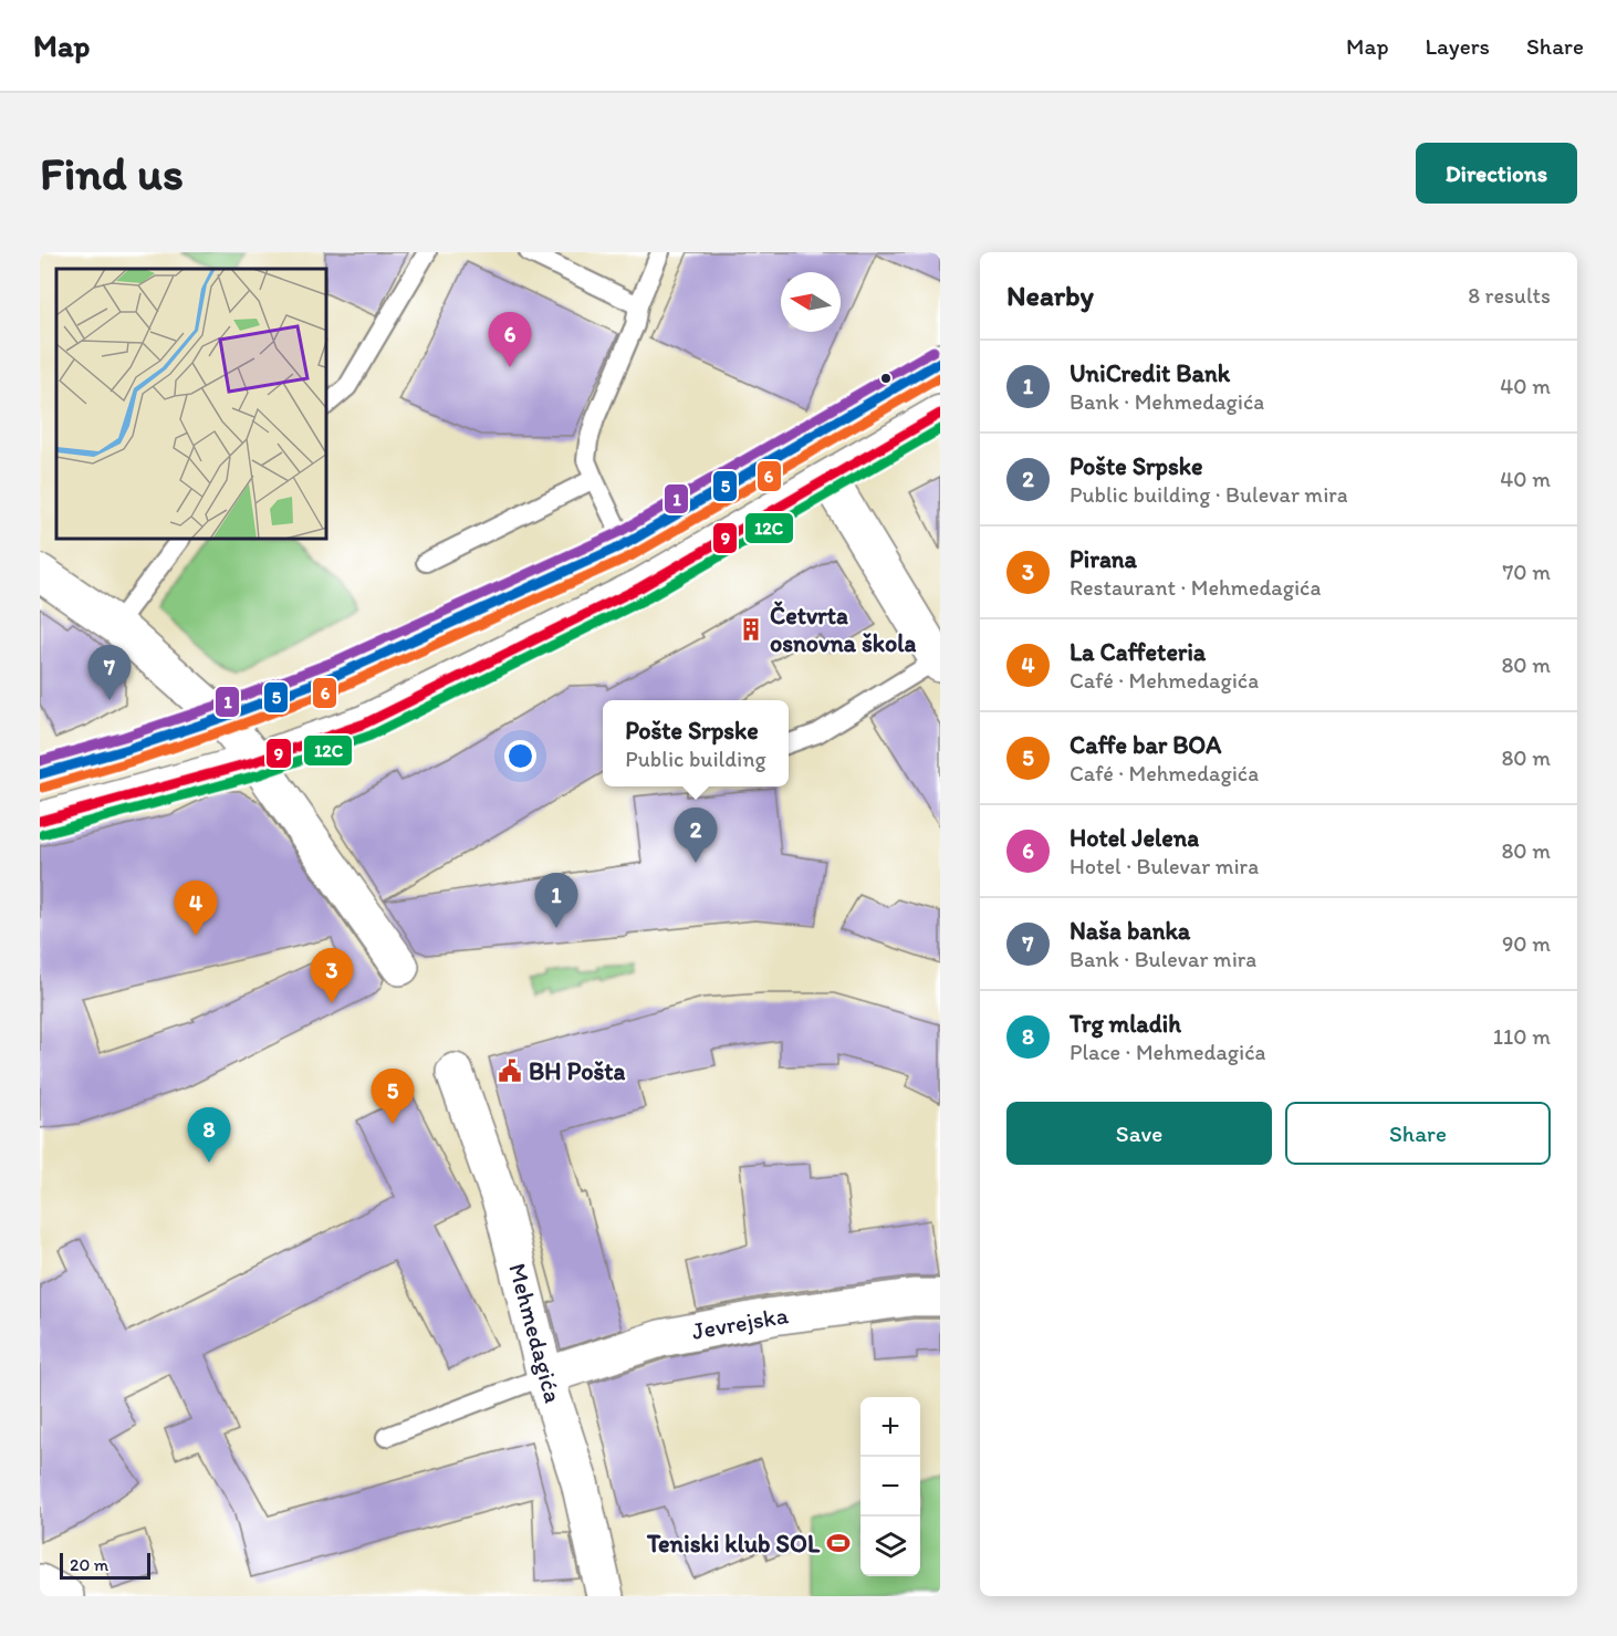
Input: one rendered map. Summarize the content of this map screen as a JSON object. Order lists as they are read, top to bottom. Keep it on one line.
{"streets":{"main road":["Jevrejska","Mehmedagića"]},"crossings":[["Jevrejska","Mehmedagića"]],"places":{"building":["Četvrta osnovna škola"],"public building":["BH Pošta"],"sports":["Teniski klub SOL"]},"lines":["transit line 1","transit line 5","transit line 6","transit line 9","transit line 12C"],"scale_bar":"20 m","north":"left","page":{"header":"Map","nav":["Map","Layers","Share"],"buttons":["Directions",["Save","Share"]],"title":"Find us","heading":["Nearby","8 results"],"pins":["6","7","2","1","4","3","5","8"],"list":[{"mark":"1","name":"UniCredit Bank","note":"Bank · Mehmedagića","value":"40 m"},{"mark":"2","name":"Pošte Srpske","note":"Public building · Bulevar mira","value":"40 m"},{"mark":"3","name":"Pirana","note":"Restaurant · Mehmedagića","value":"70 m"},{"mark":"4","name":"La Caffeteria","note":"Café · Mehmedagića","value":"80 m"},{"mark":"5","name":"Caffe bar BOA","note":"Café · Mehmedagića","value":"80 m"},{"mark":"6","name":"Hotel Jelena","note":"Hotel · Bulevar mira","value":"80 m"},{"mark":"7","name":"Naša banka","note":"Bank · Bulevar mira","value":"90 m"},{"mark":"8","name":"Trg mladih","note":"Place · Mehmedagića","value":"110 m"}],"popup":["Pošte Srpske","Public building"],"map_buttons":["+","−"],"scale":"20 m"}}
